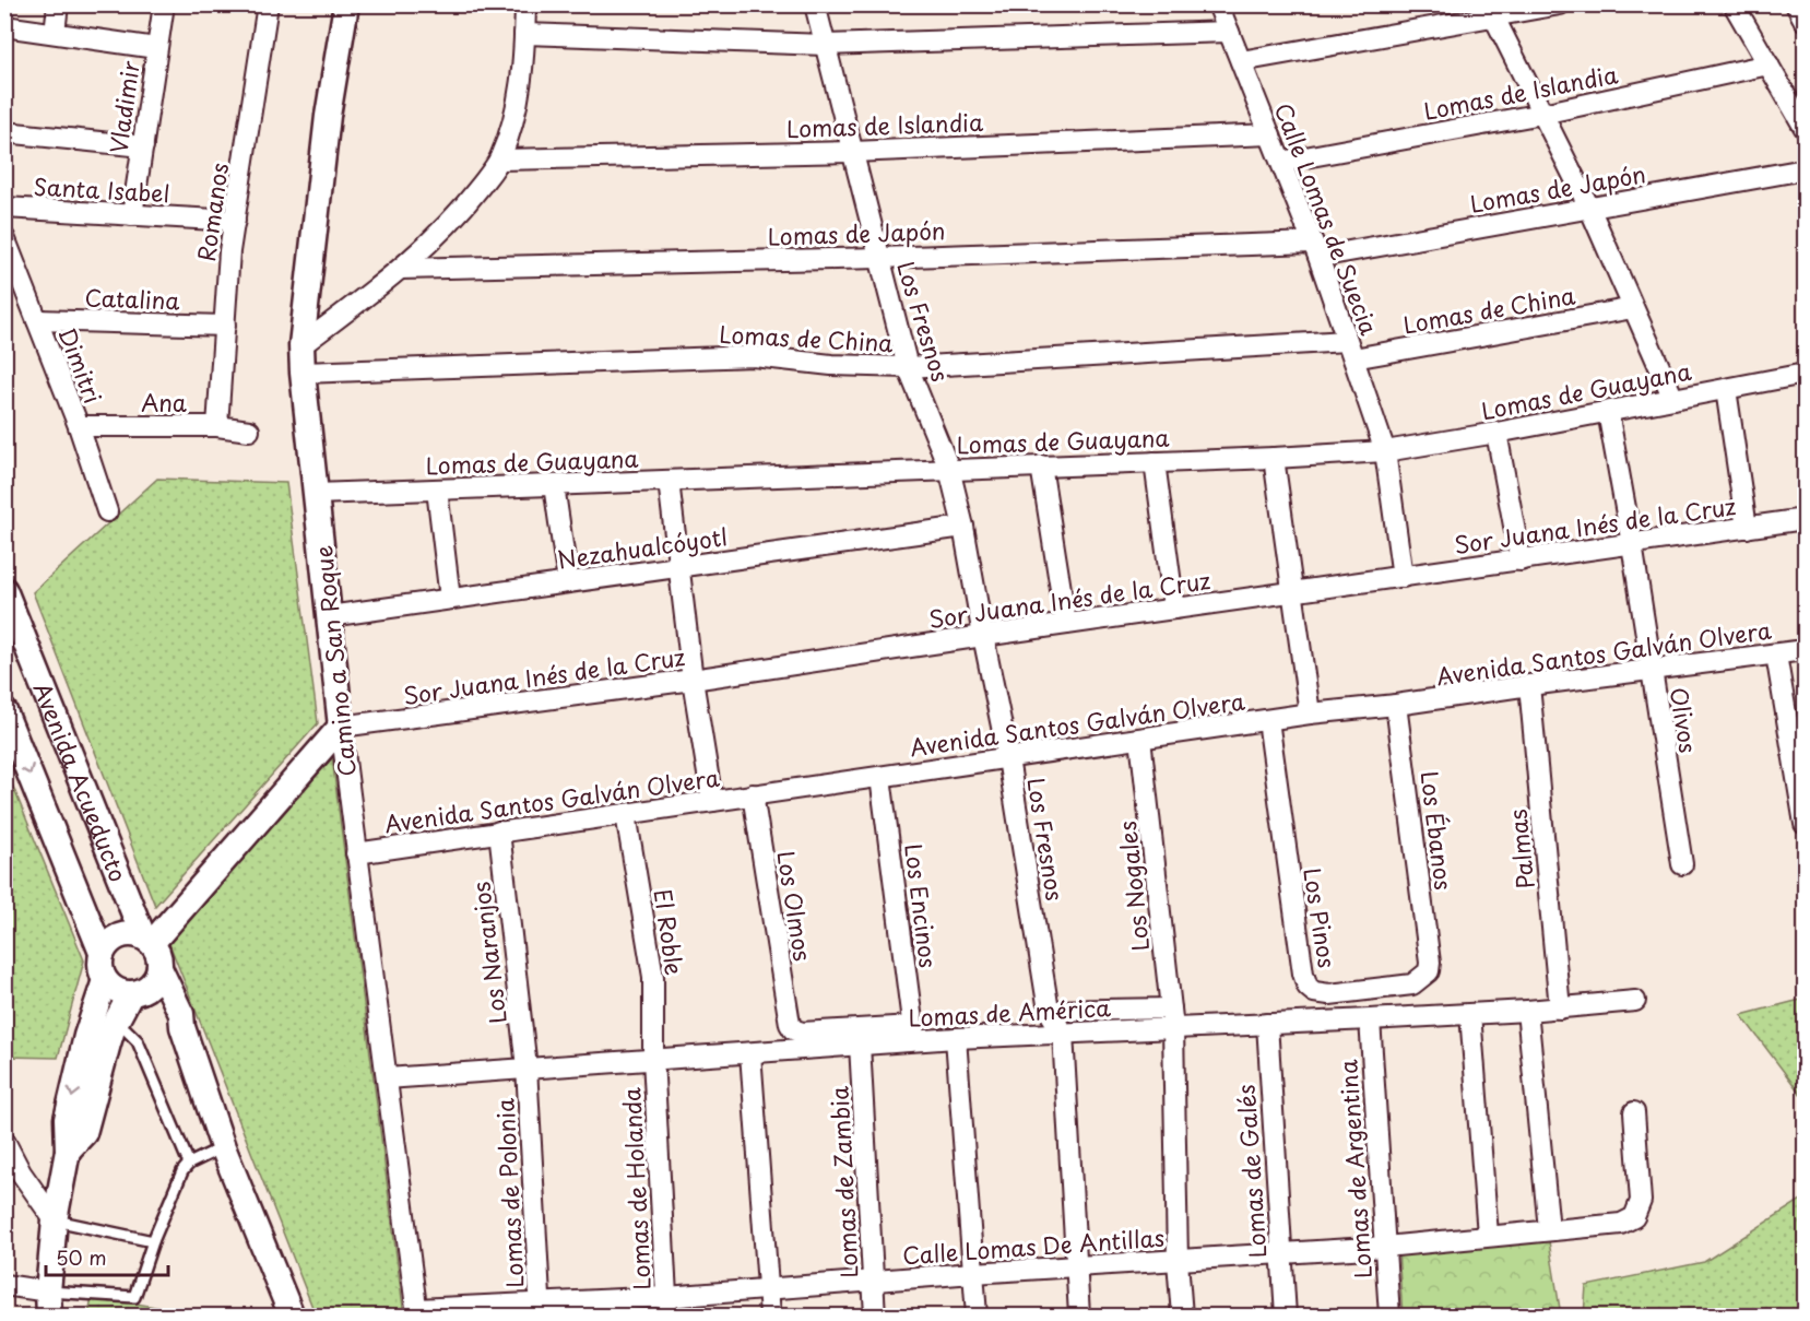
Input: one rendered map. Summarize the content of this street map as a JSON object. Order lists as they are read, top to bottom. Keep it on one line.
{"streets":{"street":["Lomas de Islandia","Vladimir","Lomas de Japón","Santa Isabel","Romanos","Calle Lomas de Suecia","Catalina","Lomas de China","Los Fresnos","Dimitri","Lomas de Guayana","Ana","Sor Juana Inés de la Cruz","Nezahualcóyotl","Avenida Santos Galván Olvera","Camino a San Roque","Olivos","Avenida Acueducto","Los Ébanos","Palmas","Los Nogales","Los Olmos","Los Encinos","Los Pinos","El Roble","Los Naranjos","Lomas de América","Lomas de Argentina","Lomas de Galés","Lomas de Zambia","Lomas de Holanda","Lomas de Polonia","Calle Lomas De Antillas"]},"crossings":[["Lomas de Islandia","Calle Lomas de Suecia"],["Lomas de Islandia","Los Fresnos"],["Vladimir","Santa Isabel"],["Lomas de Japón","Calle Lomas de Suecia"],["Lomas de Japón","Los Fresnos"],["Santa Isabel","Romanos"],["Romanos","Catalina"],["Romanos","Ana"],["Calle Lomas de Suecia","Lomas de China"],["Calle Lomas de Suecia","Lomas de Guayana"],["Calle Lomas de Suecia","Sor Juana Inés de la Cruz"],["Catalina","Dimitri"],["Lomas de China","Los Fresnos"],["Lomas de China","Camino a San Roque"],["Los Fresnos","Lomas de Guayana"],["Los Fresnos","Sor Juana Inés de la Cruz"],["Los Fresnos","Nezahualcóyotl"],["Los Fresnos","Avenida Santos Galván Olvera"],["Los Fresnos","Lomas de América"],["Dimitri","Ana"],["Lomas de Guayana","Camino a San Roque"],["Lomas de Guayana","Olivos"],["Sor Juana Inés de la Cruz","Camino a San Roque"],["Sor Juana Inés de la Cruz","Olivos"],["Nezahualcóyotl","Camino a San Roque"],["Avenida Santos Galván Olvera","Camino a San Roque"],["Avenida Santos Galván Olvera","Olivos"],["Avenida Santos Galván Olvera","Los Ébanos"],["Avenida Santos Galván Olvera","Palmas"],["Avenida Santos Galván Olvera","Los Nogales"],["Avenida Santos Galván Olvera","Los Olmos"],["Avenida Santos Galván Olvera","Los Encinos"],["Avenida Santos Galván Olvera","Los Pinos"],["Avenida Santos Galván Olvera","El Roble"],["Avenida Santos Galván Olvera","Los Naranjos"],["Camino a San Roque","Lomas de América"],["Camino a San Roque","Calle Lomas De Antillas"],["Los Ébanos","Los Pinos"],["Palmas","Lomas de América"],["Los Nogales","Lomas de América"],["Los Nogales","Calle Lomas De Antillas"],["Los Olmos","Los Encinos"],["Los Olmos","Lomas de América"],["Los Encinos","Lomas de América"],["El Roble","Lomas de América"],["El Roble","Lomas de Holanda"],["Los Naranjos","Lomas de América"],["Los Naranjos","Lomas de Polonia"],["Lomas de América","Lomas de Argentina"],["Lomas de América","Lomas de Galés"],["Lomas de América","Lomas de Zambia"],["Lomas de América","Lomas de Holanda"],["Lomas de América","Lomas de Polonia"],["Lomas de Argentina","Calle Lomas De Antillas"],["Lomas de Galés","Calle Lomas De Antillas"],["Lomas de Zambia","Calle Lomas De Antillas"],["Lomas de Holanda","Calle Lomas De Antillas"],["Lomas de Polonia","Calle Lomas De Antillas"]],"scale_bar":"50 m"}
